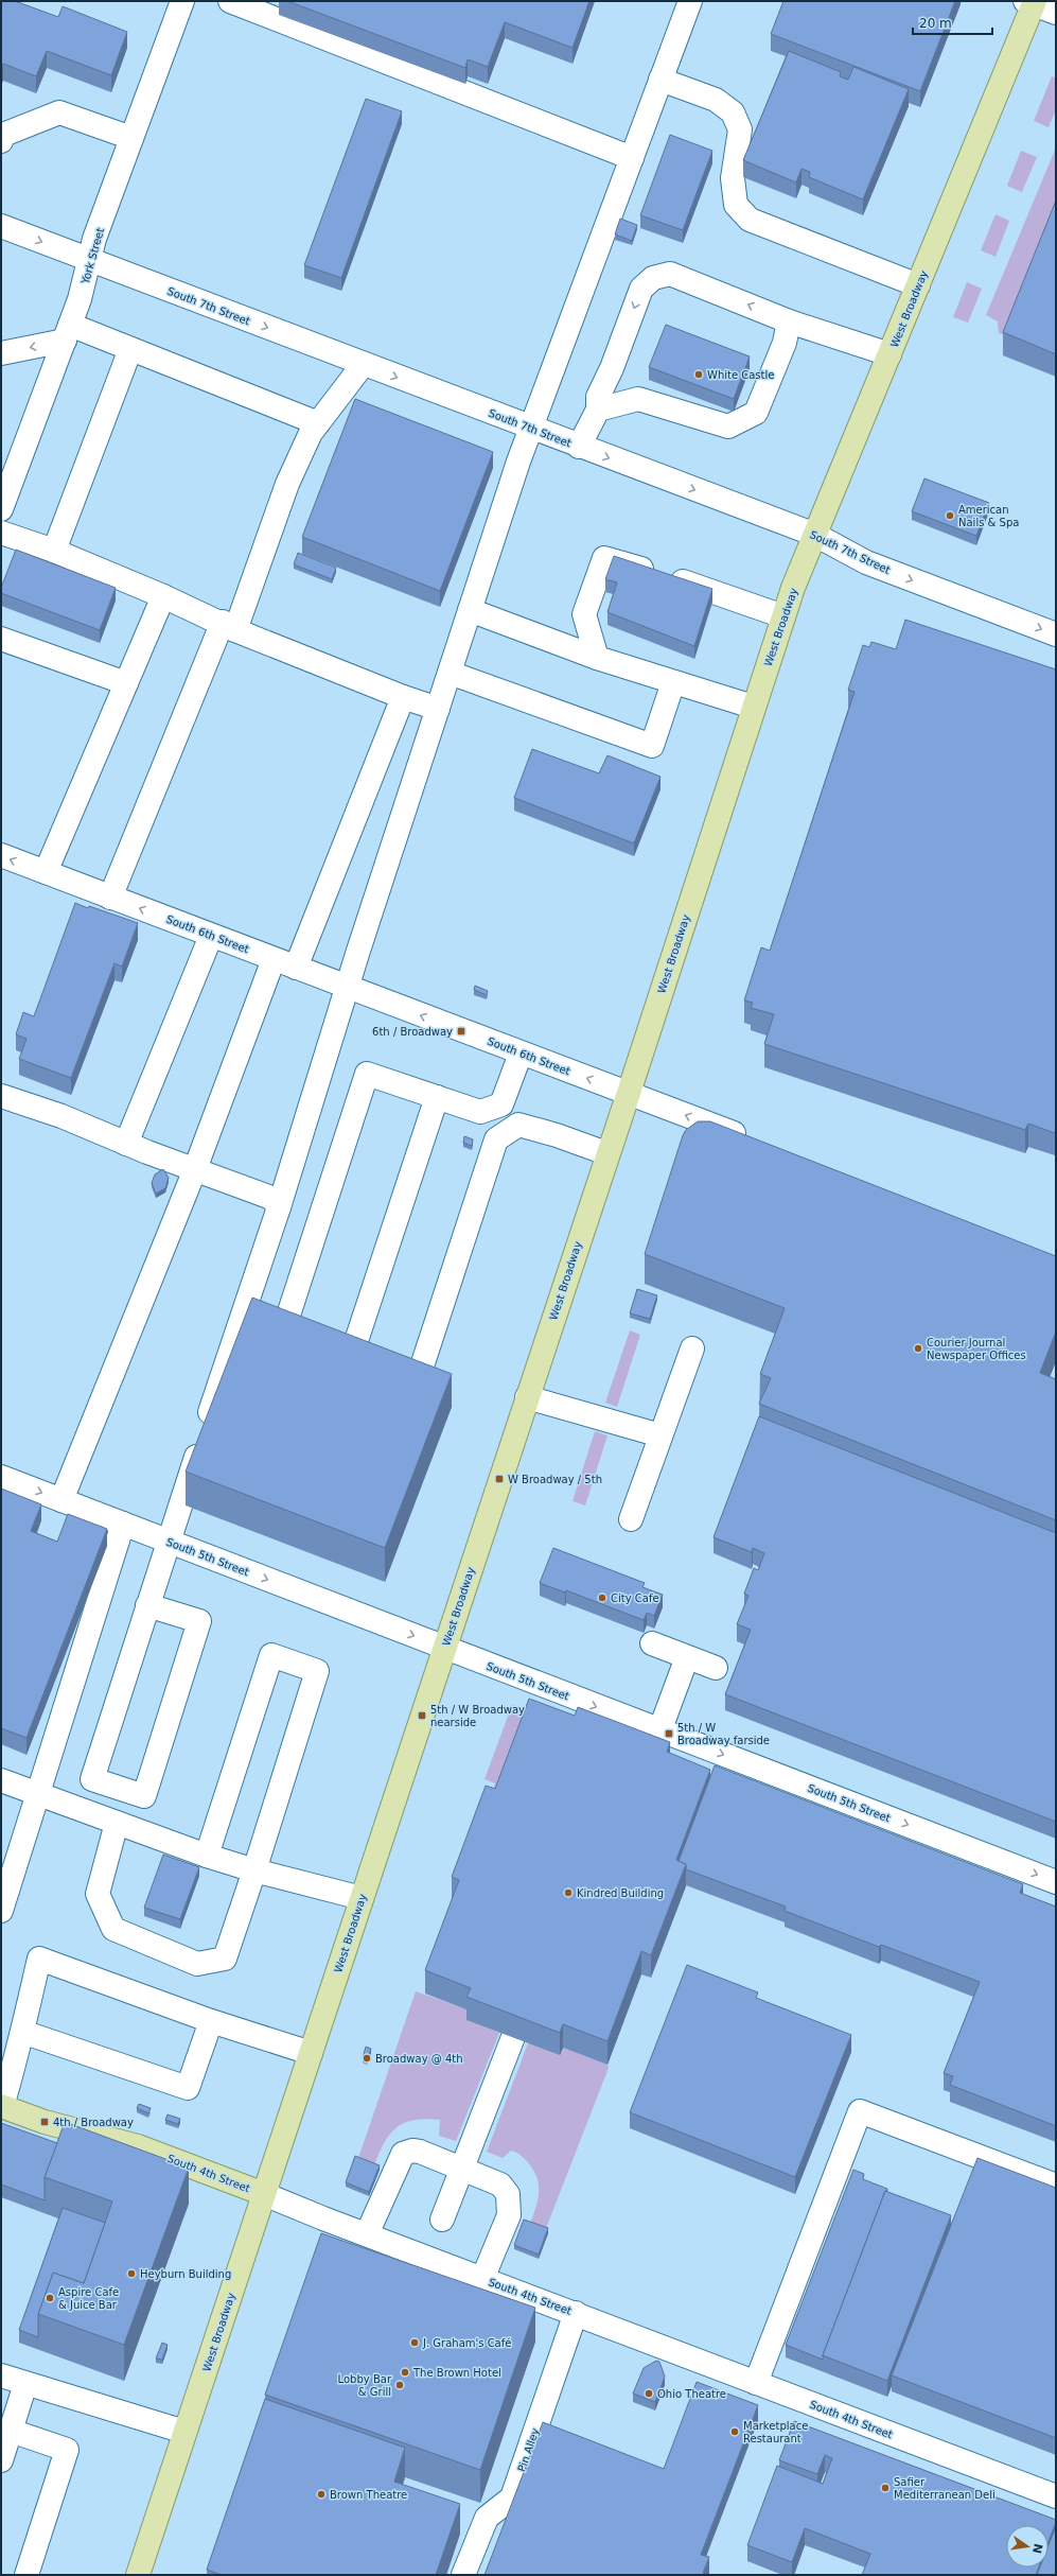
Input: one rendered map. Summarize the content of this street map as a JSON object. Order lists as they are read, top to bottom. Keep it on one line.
{"streets":{"main road":["West Broadway","South 4th Street"],"street":["York Street","South 7th Street","South 6th Street","South 5th Street","Pin Alley"]},"crossings":[["York Street","South 7th Street"],["South 7th Street","West Broadway"],["West Broadway","South 6th Street"],["West Broadway","South 5th Street"],["West Broadway","South 4th Street"],["South 4th Street","Pin Alley"]],"one_way":["South 5th Street"],"places":{"other":["White Castle","American Nails & Spa","Courier Journal Newspaper Offices","City Cafe","Kindred Building","Broadway @ 4th","Heyburn Building","Aspire Cafe & Juice Bar","J. Graham's Café","The Brown Hotel","Lobby Bar & Grill","Ohio Theatre","Marketplace Restaurant","Safier Mediterranean Deli","Brown Theatre"],"transit":["6th / Broadway","W Broadway / 5th","5th / W Broadway nearside","5th / W Broadway farside","4th / Broadway"]},"scale_bar":"20 m","north":"right"}
